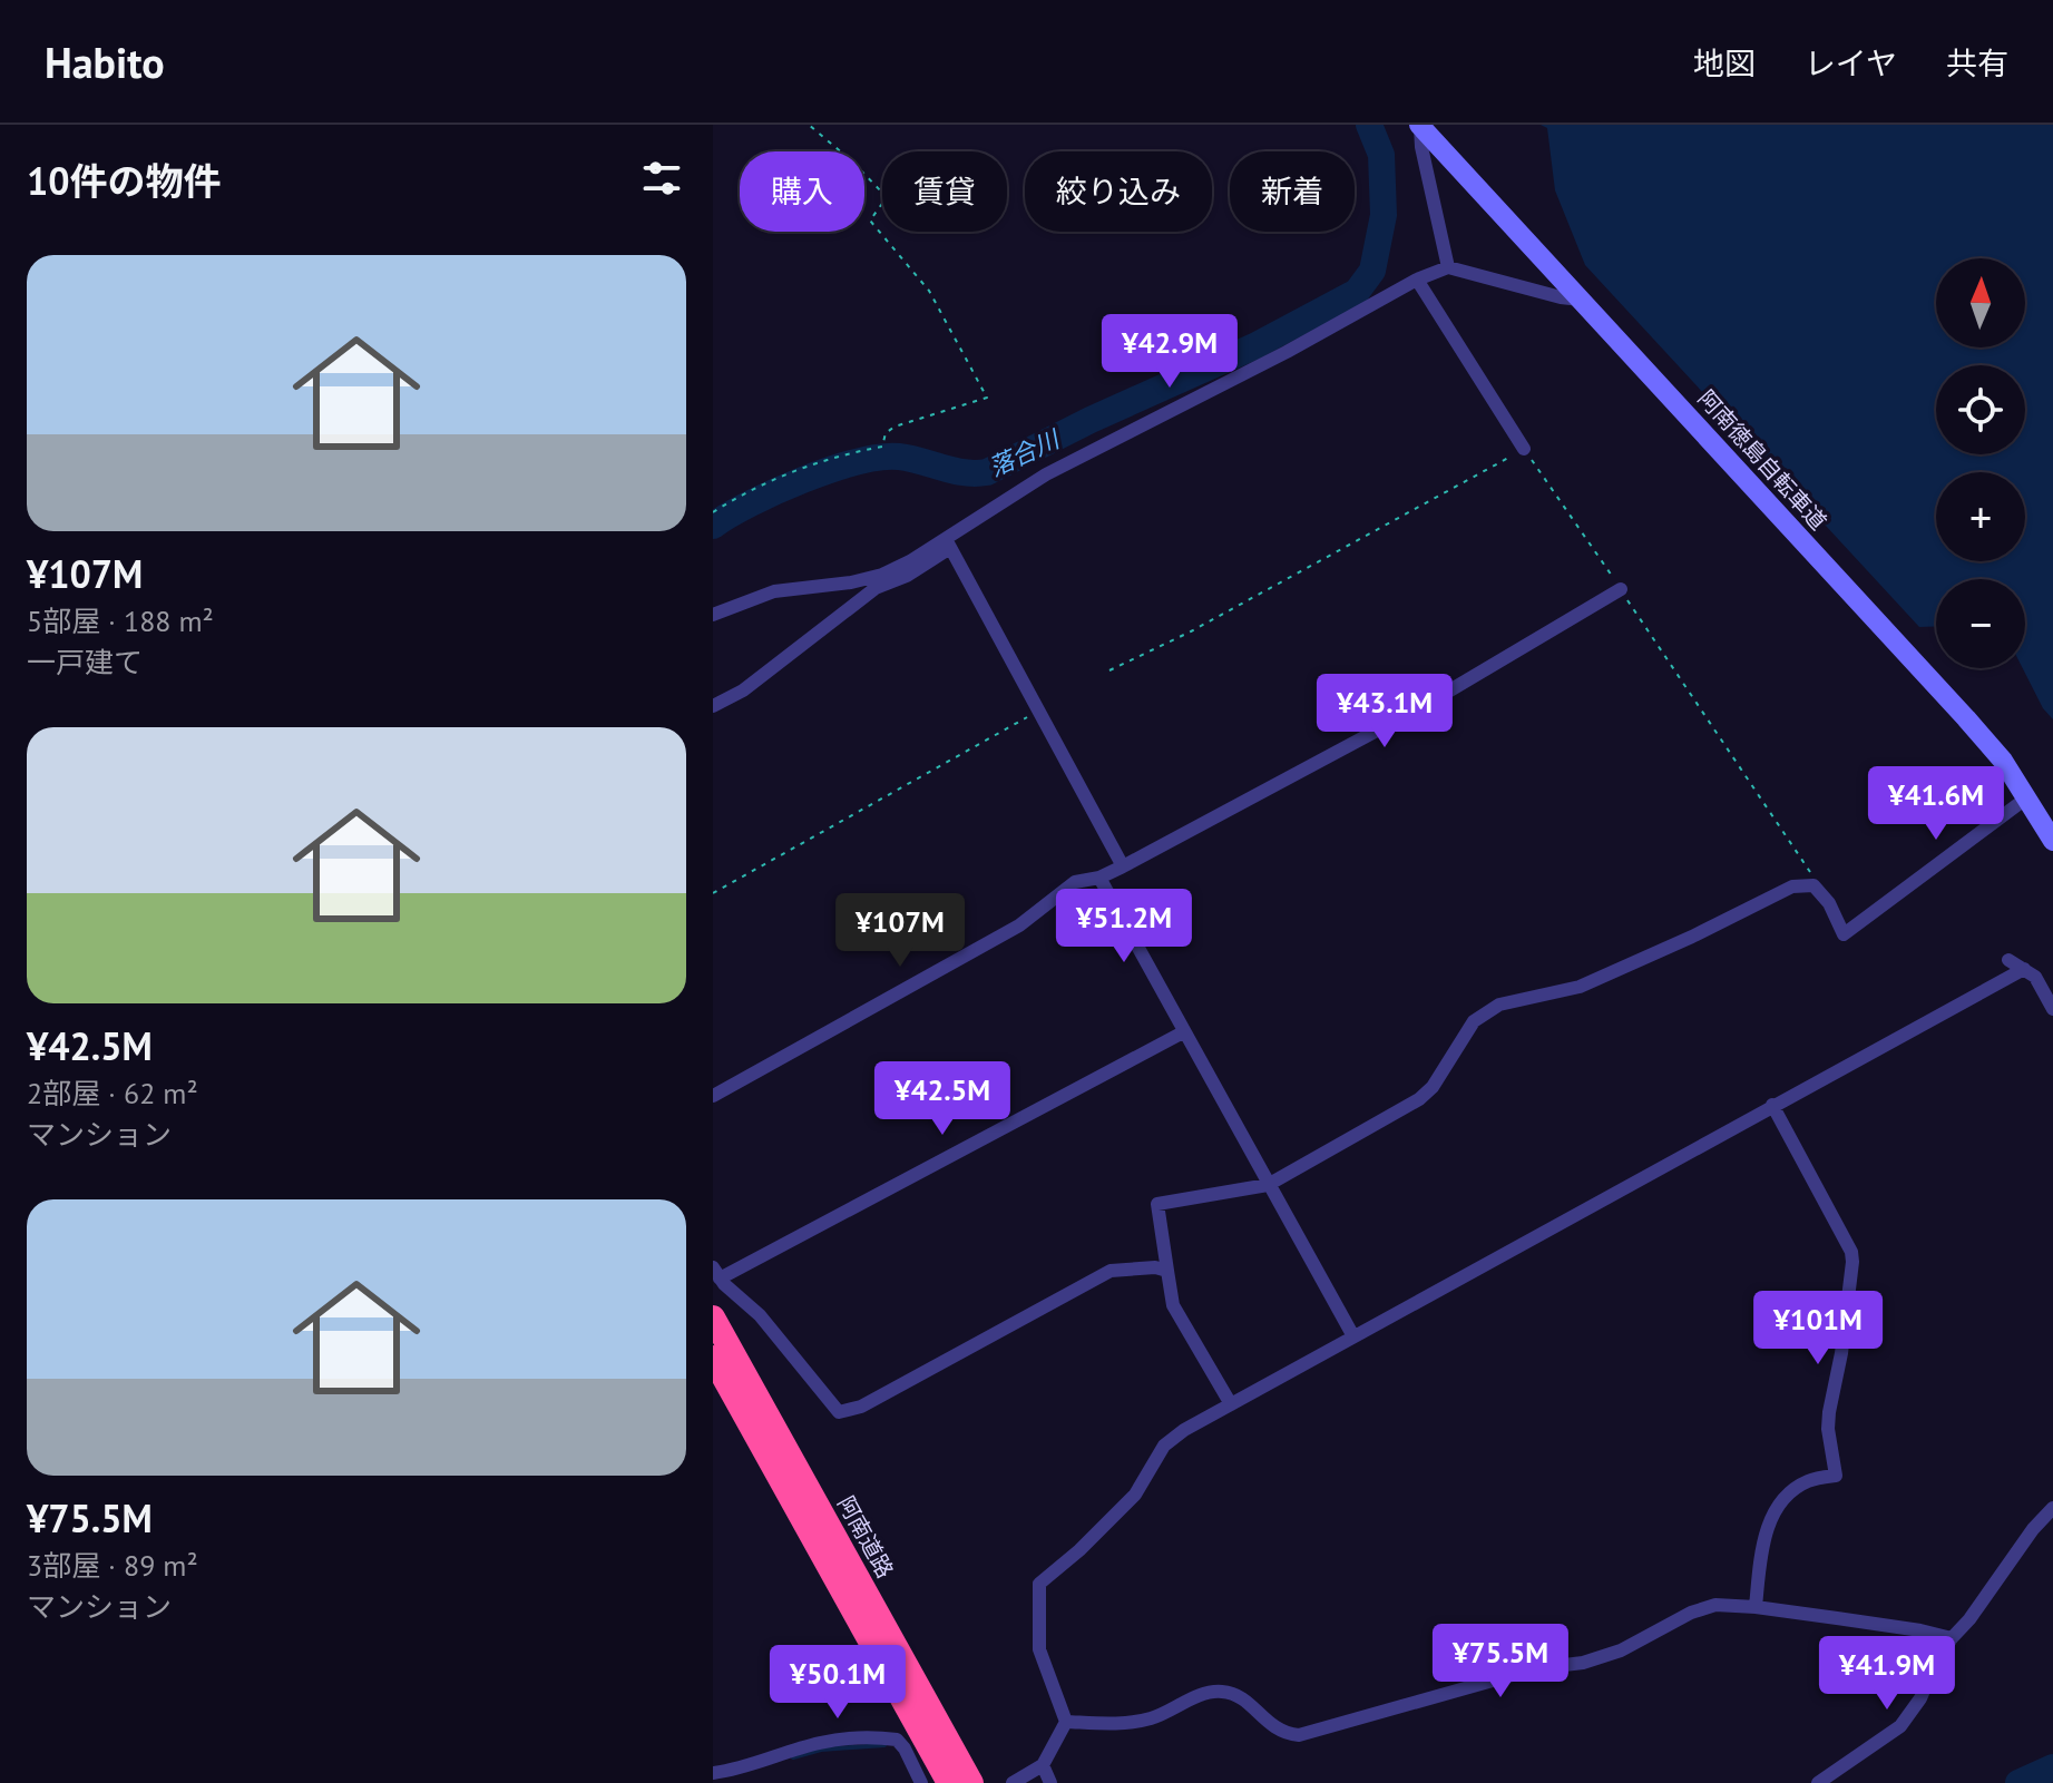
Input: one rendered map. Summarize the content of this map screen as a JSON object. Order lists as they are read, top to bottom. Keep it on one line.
{"streets":{"highway":["阿南道路"],"main road":["阿南徳島自転車道"]},"water":["落合川"],"north":"top","page":{"header":"Habito","nav":["地図","レイヤ","共有"],"heading":"10件の物件","chip":["購入","賃貸","絞り込み","新着"],"list":[{"name":"¥107M","note":"5部屋 · 188 m² · 一戸建て"},{"name":"¥42.5M","note":"2部屋 · 62 m² · マンション"},{"name":"¥75.5M","note":"3部屋 · 89 m² · マンション"}],"map_buttons":["+","−"],"price":["¥42.9M","¥43.1M","¥41.6M","¥51.2M","¥107M","¥42.5M","¥101M","¥75.5M","¥41.9M","¥50.1M"]}}
